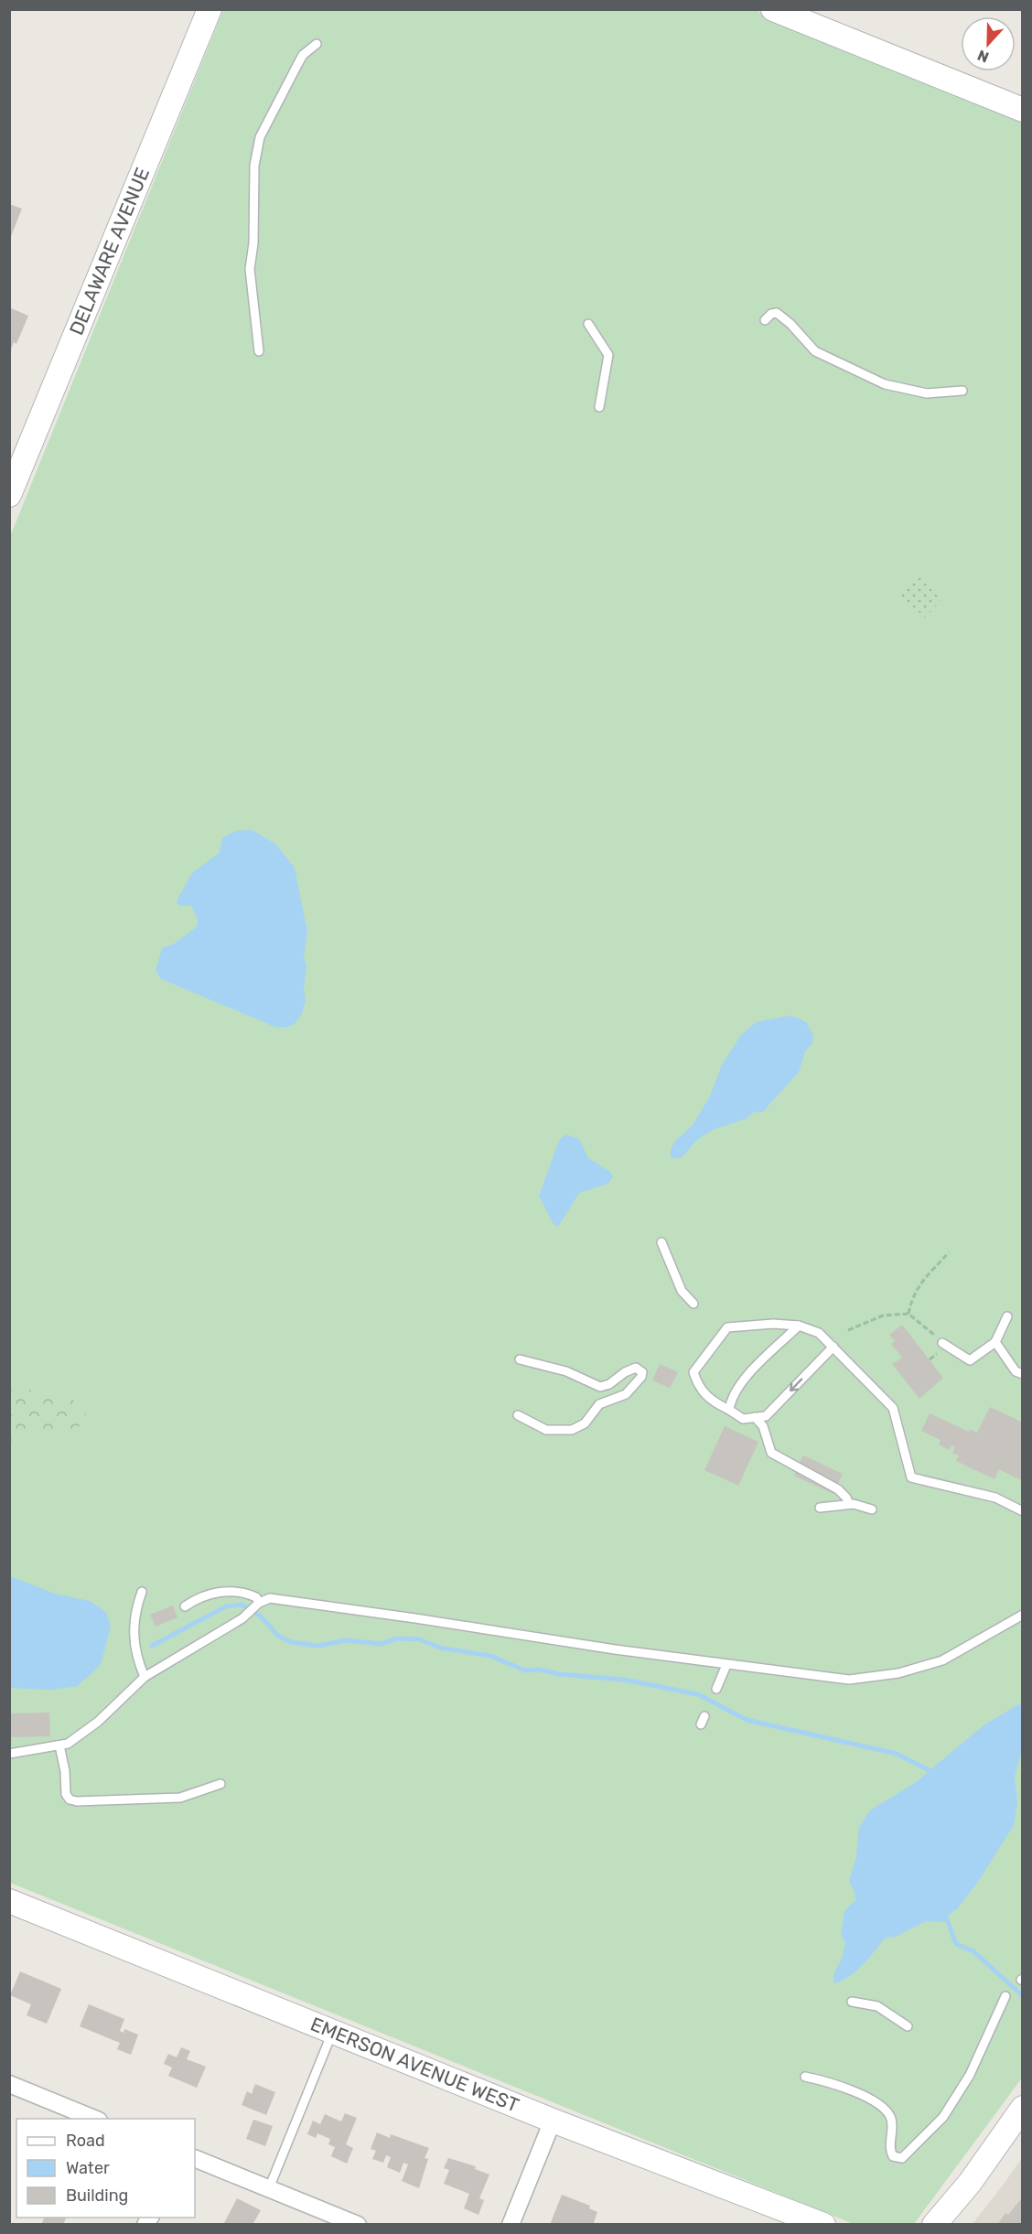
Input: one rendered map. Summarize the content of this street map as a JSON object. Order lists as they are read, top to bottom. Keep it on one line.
{"streets":{"street":["DELAWARE AVENUE","EMERSON AVENUE WEST"]},"legend":["Road","Water","Building"],"north":"bottom"}
